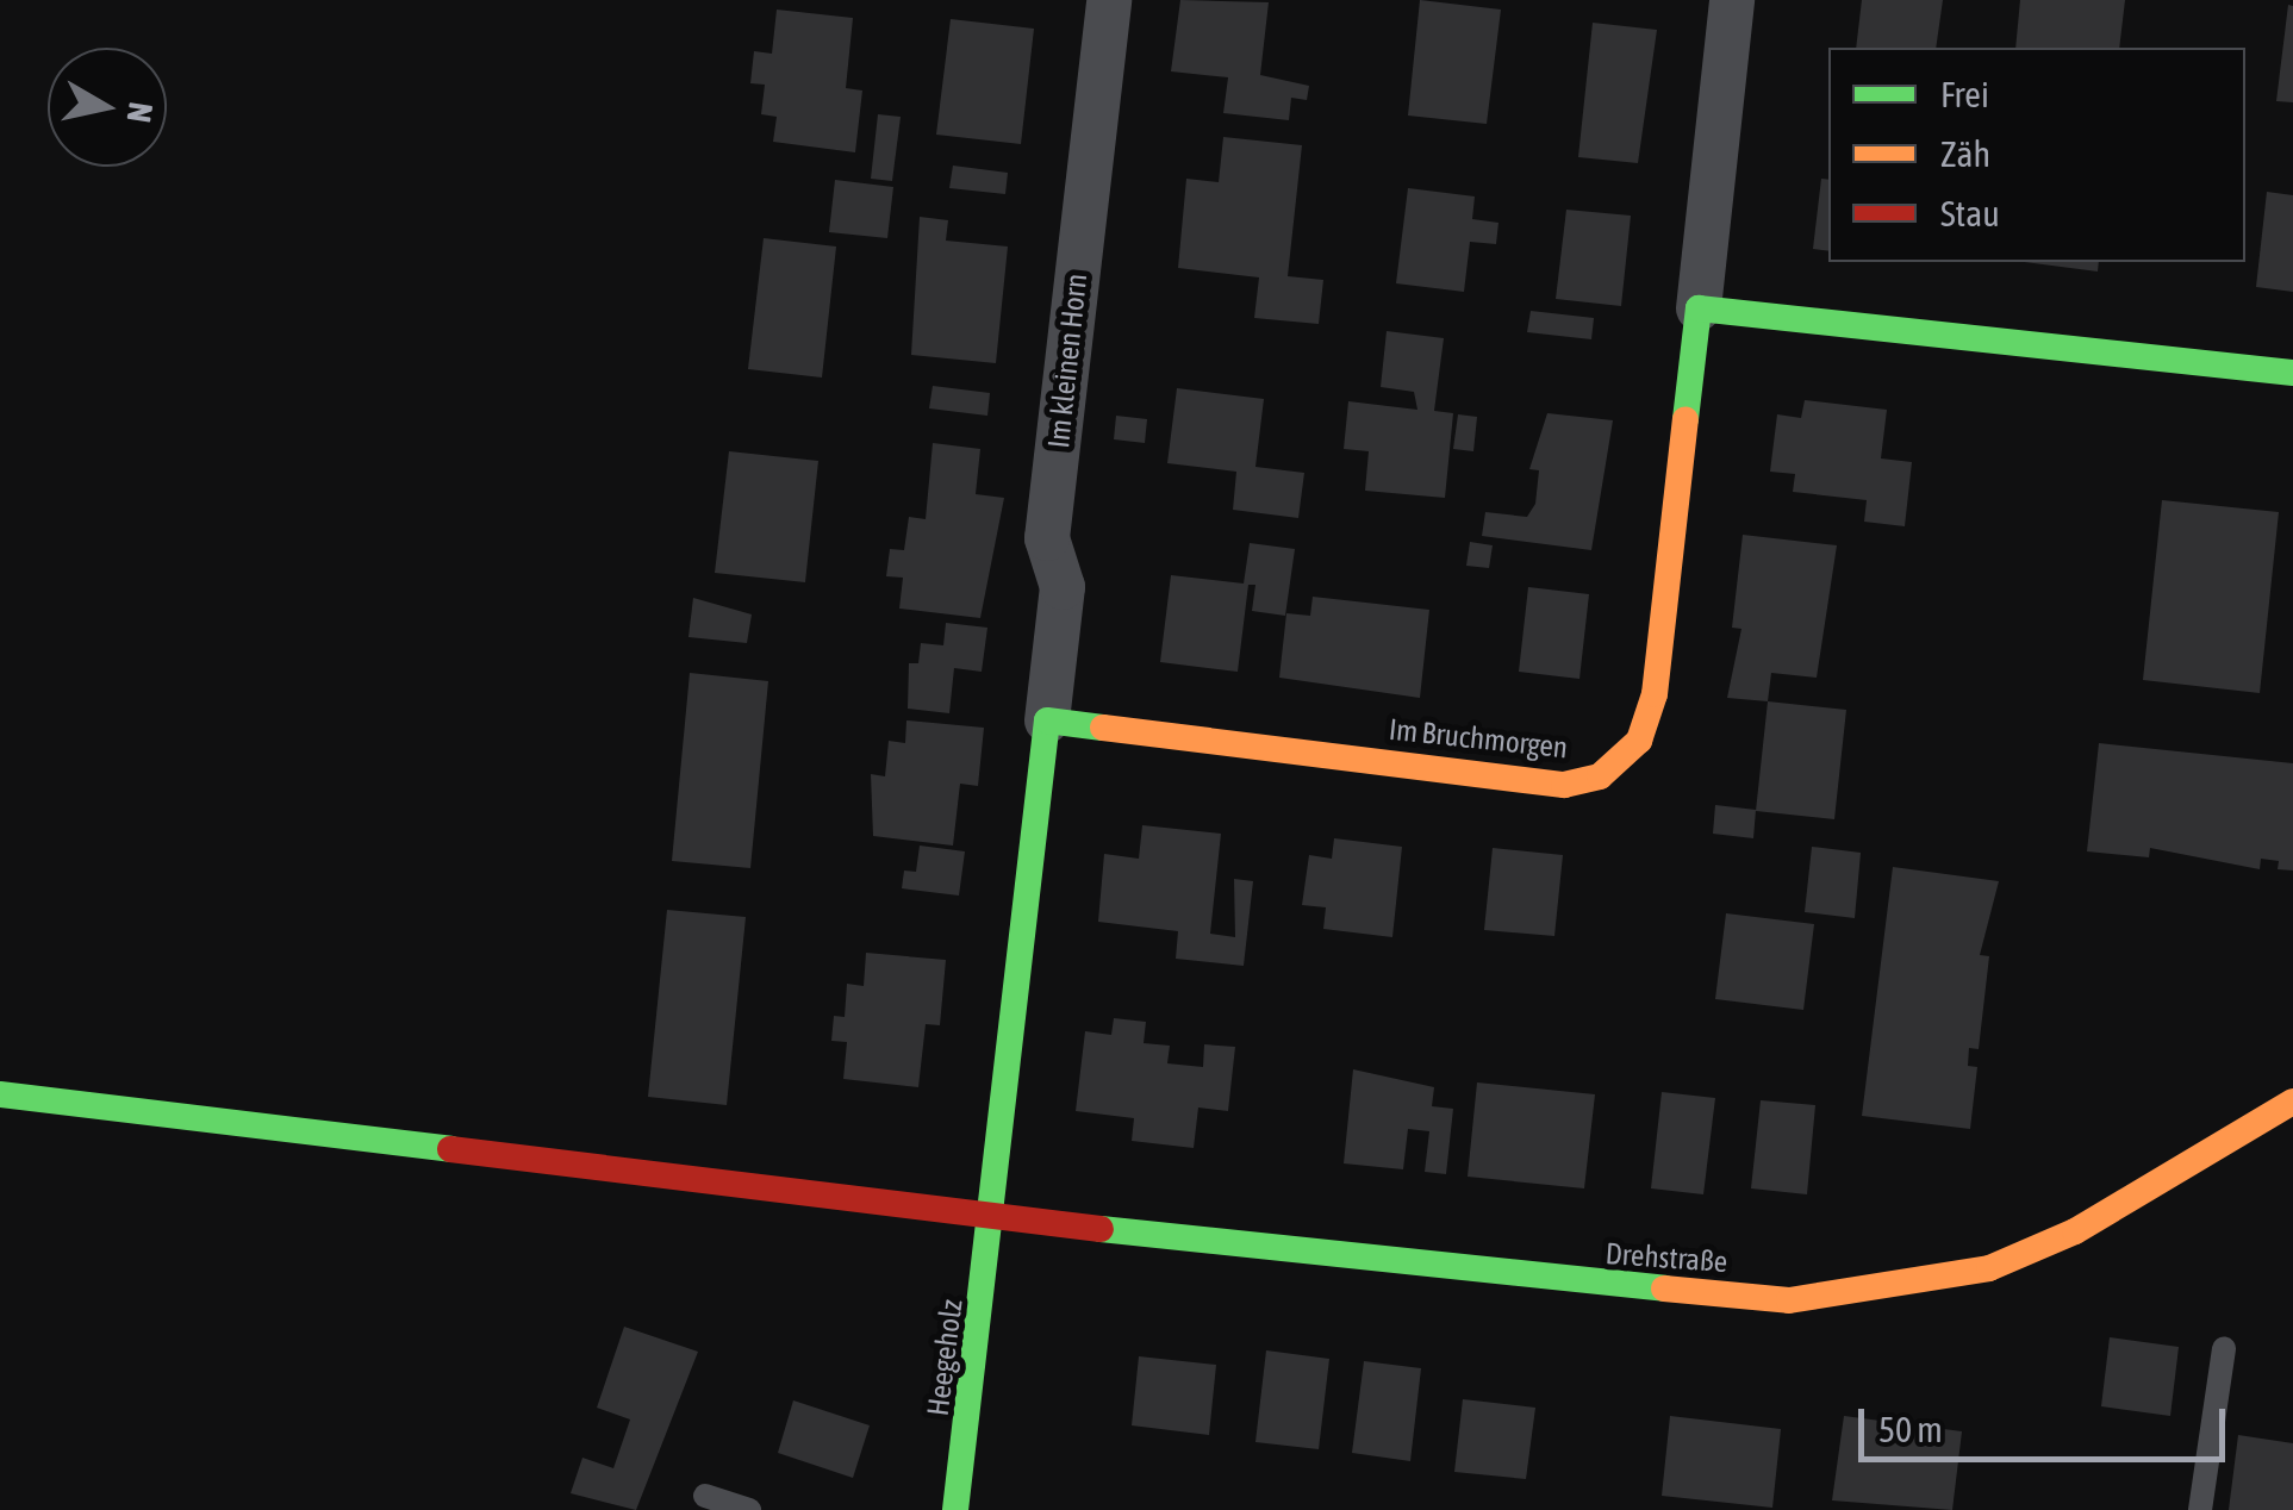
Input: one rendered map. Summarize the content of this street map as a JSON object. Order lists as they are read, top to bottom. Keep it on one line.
{"streets":{"street":["Im kleinen Horn","Im Bruchmorgen","Drehstraße","Heegeholz"]},"crossings":[["Im kleinen Horn","Im Bruchmorgen"],["Drehstraße","Heegeholz"]],"legend":["Frei","Zäh","Stau"],"scale_bar":"50 m","north":"right"}
